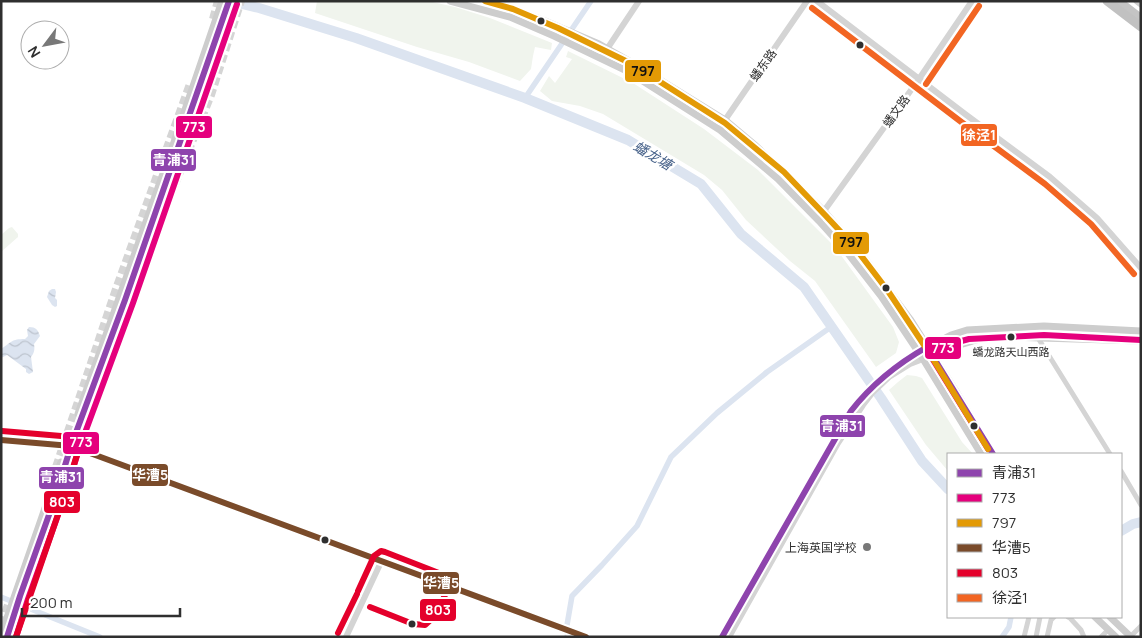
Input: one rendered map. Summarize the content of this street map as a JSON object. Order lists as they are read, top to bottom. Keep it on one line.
{"streets":{"street":["蟠东路","蟠文路"]},"water":["蟠龙塘"],"places":["蟠龙路天山西路","上海英国学校"],"lines":["transit line 青浦31","transit line 797","transit line 773","transit line 徐泾1","transit line 803","transit line 华漕5"],"legend":["青浦31","773","797","华漕5","803","徐泾1"],"scale_bar":"200 m","north":"bottom left"}
